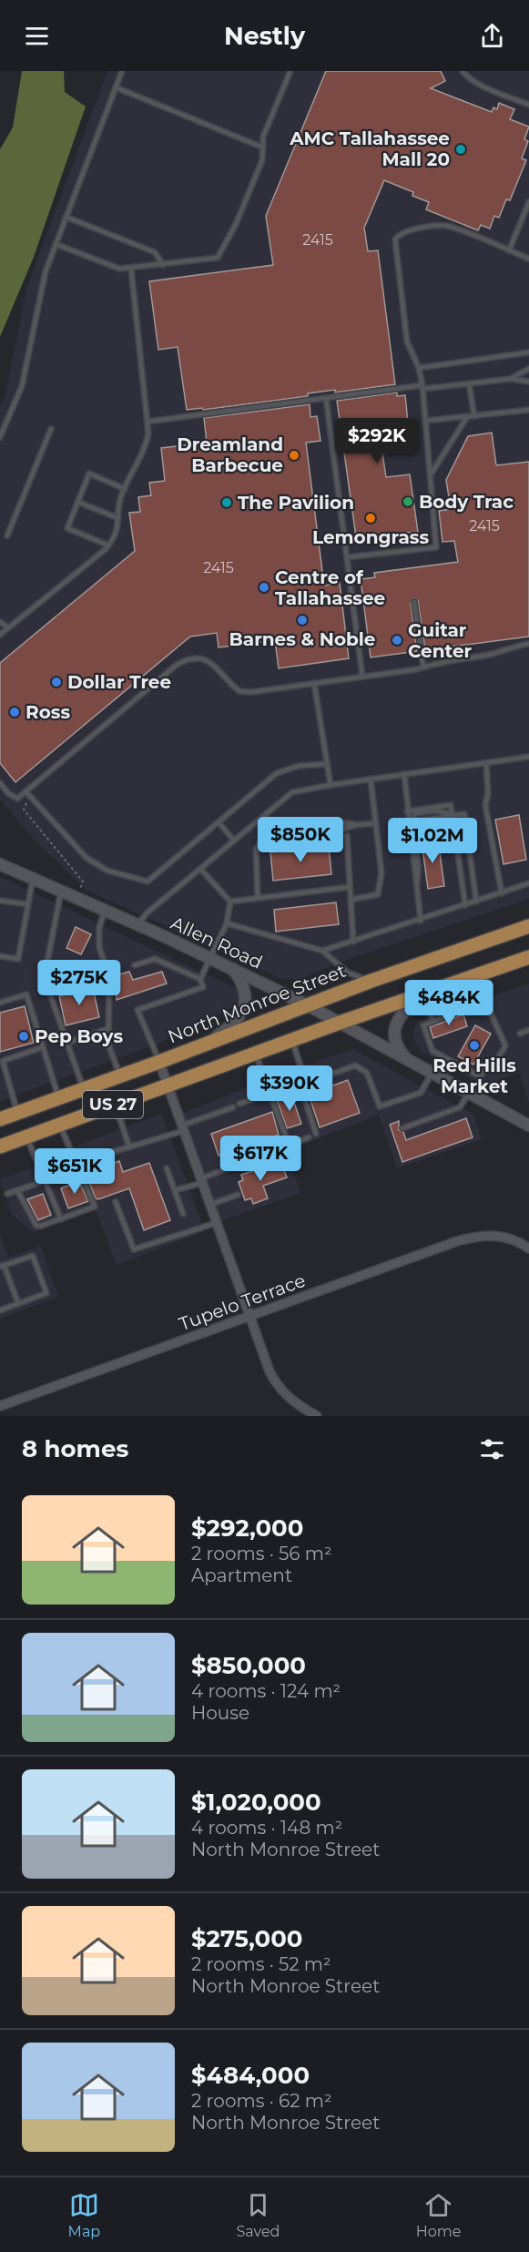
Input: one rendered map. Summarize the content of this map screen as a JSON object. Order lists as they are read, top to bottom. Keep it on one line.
{"streets":{"main road":["North Monroe Street","US 27"],"street":["Allen Road","Tupelo Terrace"]},"crossings":[["Allen Road","North Monroe Street"],["Allen Road","US 27"]],"places":["AMC Tallahassee Mall 20","Dreamland Barbecue","Body Trac","The Pavilion","Lemongrass","Centre of Tallahassee","Barnes & Noble","Guitar Center","Dollar Tree","Ross","Pep Boys","Red Hills Market"],"house_numbers":["2415","2415","2415"],"page":{"header":"Nestly","price":["$292K","$850K","$1.02M","$275K","$484K","$390K","$617K","$651K"],"heading":"8 homes","list":[{"name":"$292,000","note":"2 rooms · 56 m² · Apartment"},{"name":"$850,000","note":"4 rooms · 124 m² · House"},{"name":"$1,020,000","note":"4 rooms · 148 m² · North Monroe Street"},{"name":"$275,000","note":"2 rooms · 52 m² · North Monroe Street"},{"name":"$484,000","note":"2 rooms · 62 m² · North Monroe Street"}],"tabs":["Map","Saved","Home"]}}
